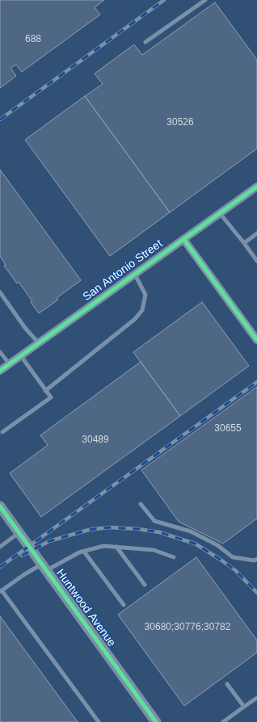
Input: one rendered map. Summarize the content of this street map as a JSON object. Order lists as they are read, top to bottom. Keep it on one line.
{"streets":{"street":["San Antonio Street","Huntwood Avenue"]},"house_numbers":["688","30526","30655","30489","30680;30776;30782"]}
